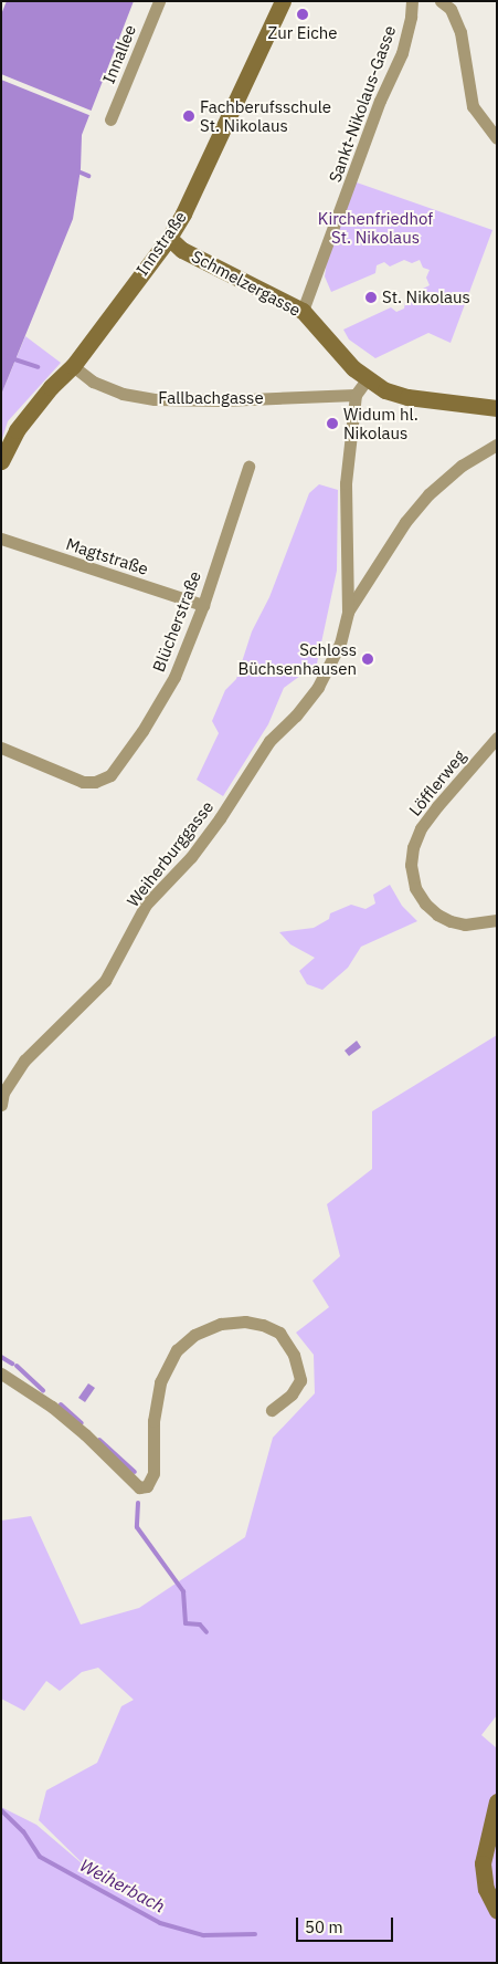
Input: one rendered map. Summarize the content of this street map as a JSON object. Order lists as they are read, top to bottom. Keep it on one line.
{"streets":{"street":["Innallee","Sankt-Nikolaus-Gasse","Innstraße","Schmelzergasse","Fallbachgasse","Magtstraße","Blücherstraße","Löfflerweg","Weiherburggasse"]},"crossings":[["Sankt-Nikolaus-Gasse","Schmelzergasse"],["Innstraße","Schmelzergasse"],["Innstraße","Fallbachgasse"],["Fallbachgasse","Weiherburggasse"],["Magtstraße","Blücherstraße"]],"water":["Weiherbach"],"parks":["Kirchenfriedhof St. Nikolaus"],"places":["Zur Eiche","Fachberufsschule St. Nikolaus","St. Nikolaus","Widum hl. Nikolaus","Schloss Büchsenhausen"],"scale_bar":"50 m"}
